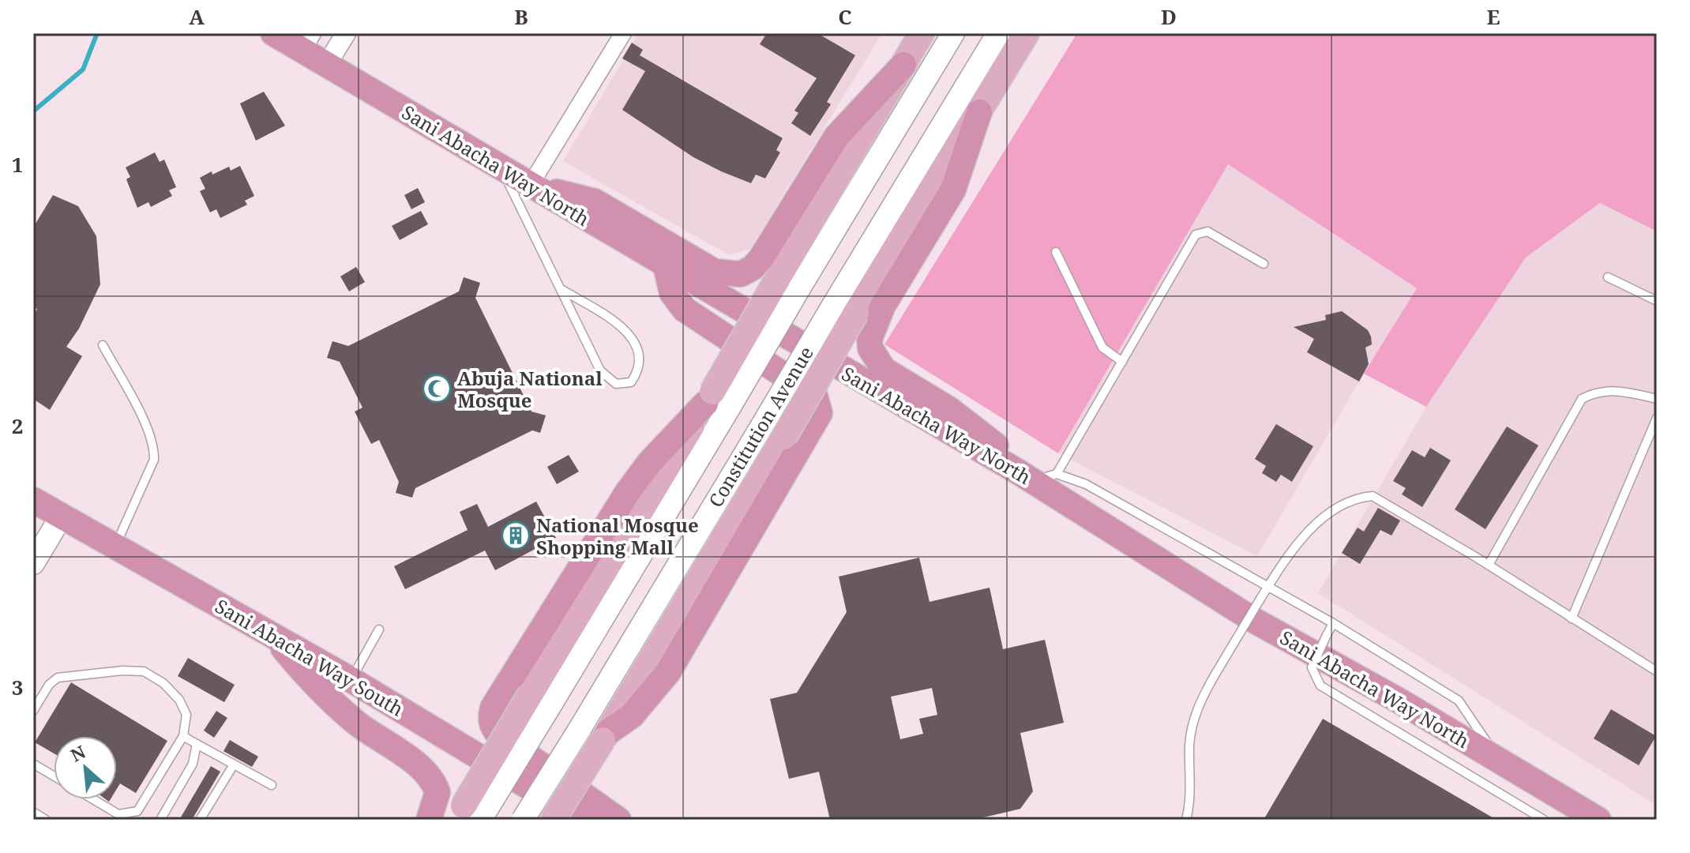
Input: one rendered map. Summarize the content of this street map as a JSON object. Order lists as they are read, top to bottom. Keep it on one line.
{"streets":{"highway":["Sani Abacha Way North","Sani Abacha Way South"],"main road":["Constitution Avenue"]},"places":{"mosque":["Abuja National Mosque"],"building":["National Mosque Shopping Mall"]},"north":"top left","grid":{"columns":["A","B","C","D","E"],"rows":["1","2","3"]}}
